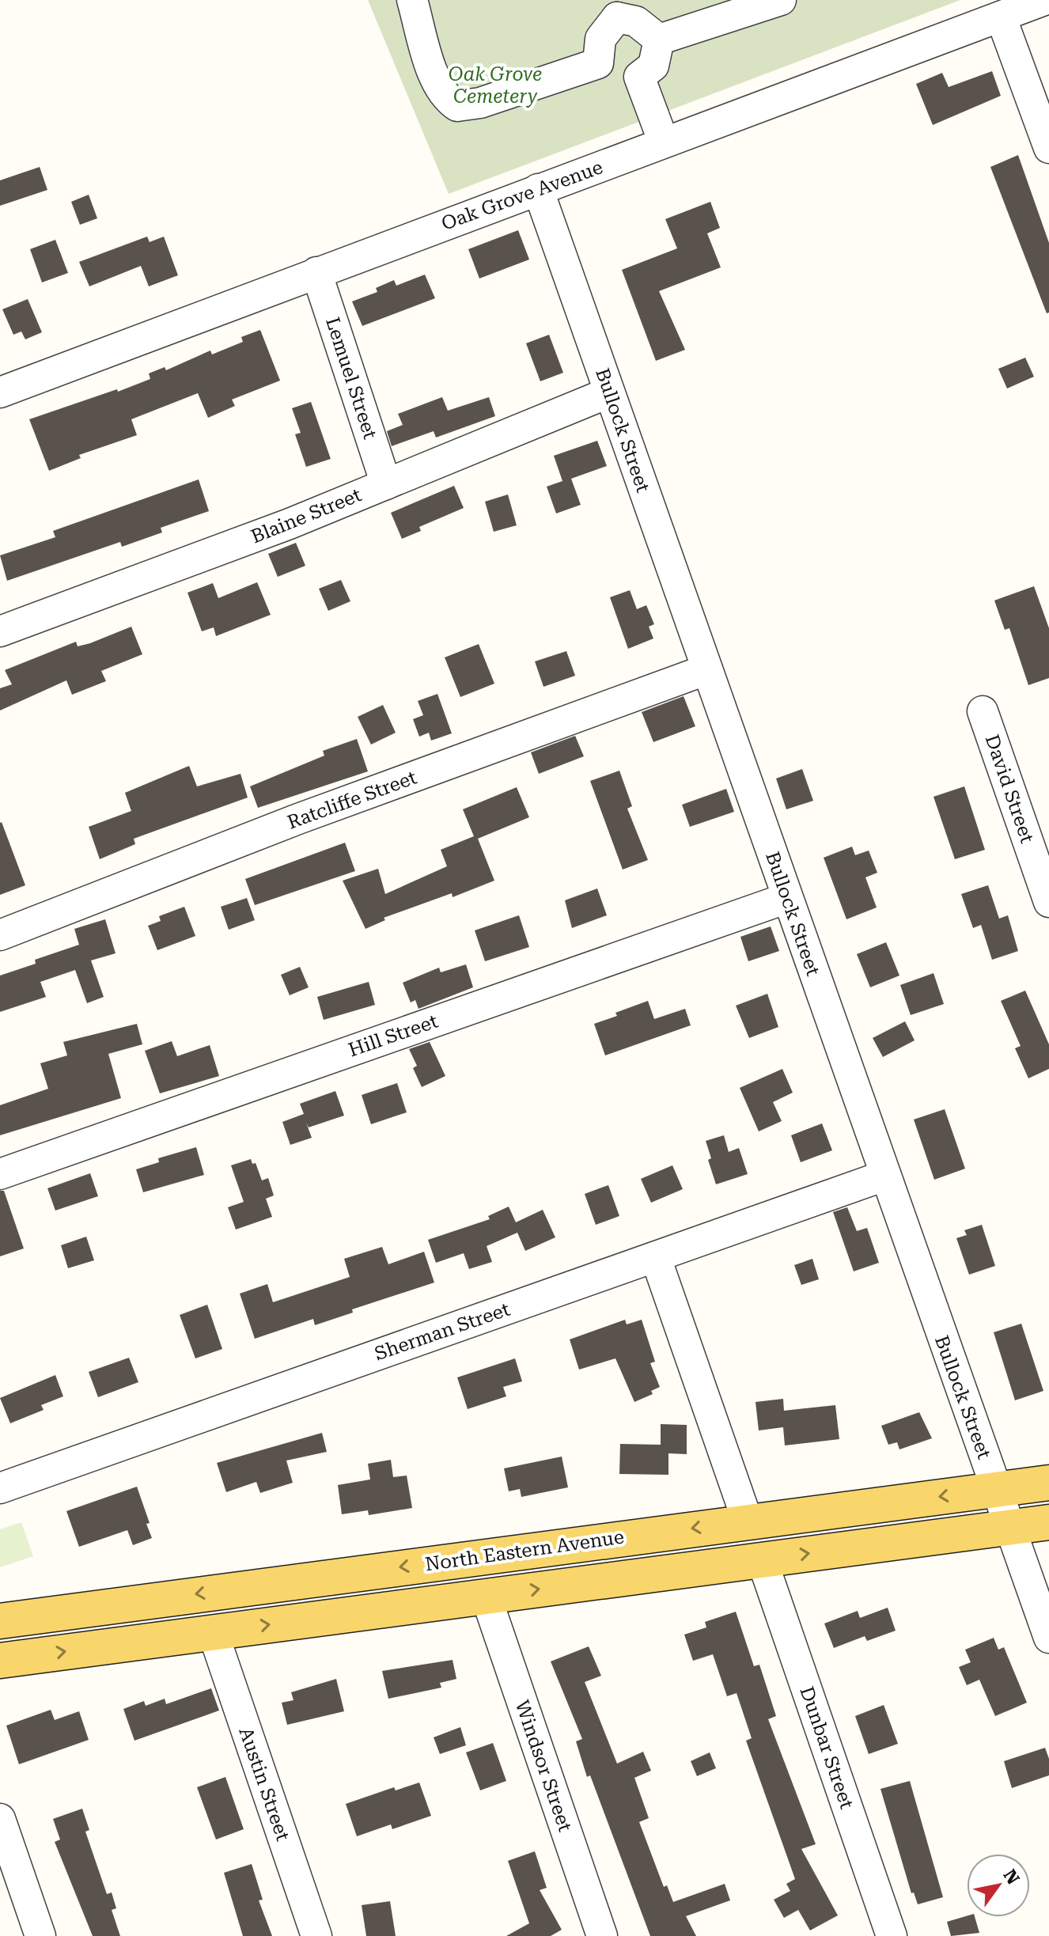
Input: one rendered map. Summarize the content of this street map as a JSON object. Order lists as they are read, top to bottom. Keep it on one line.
{"streets":{"main road":["North Eastern Avenue"],"street":["Oak Grove Avenue","Lemuel Street","Bullock Street","Blaine Street","David Street","Ratcliffe Street","Hill Street","Sherman Street","Dunbar Street","Windsor Street","Austin Street"]},"crossings":[["Oak Grove Avenue","Lemuel Street"],["Oak Grove Avenue","Bullock Street"],["Lemuel Street","Blaine Street"],["Bullock Street","Blaine Street"],["Bullock Street","Ratcliffe Street"],["Bullock Street","Hill Street"],["Bullock Street","Sherman Street"],["Bullock Street","North Eastern Avenue"],["North Eastern Avenue","Dunbar Street"],["North Eastern Avenue","Windsor Street"],["North Eastern Avenue","Austin Street"]],"parks":["Oak Grove Cemetery"],"north":"top right"}
